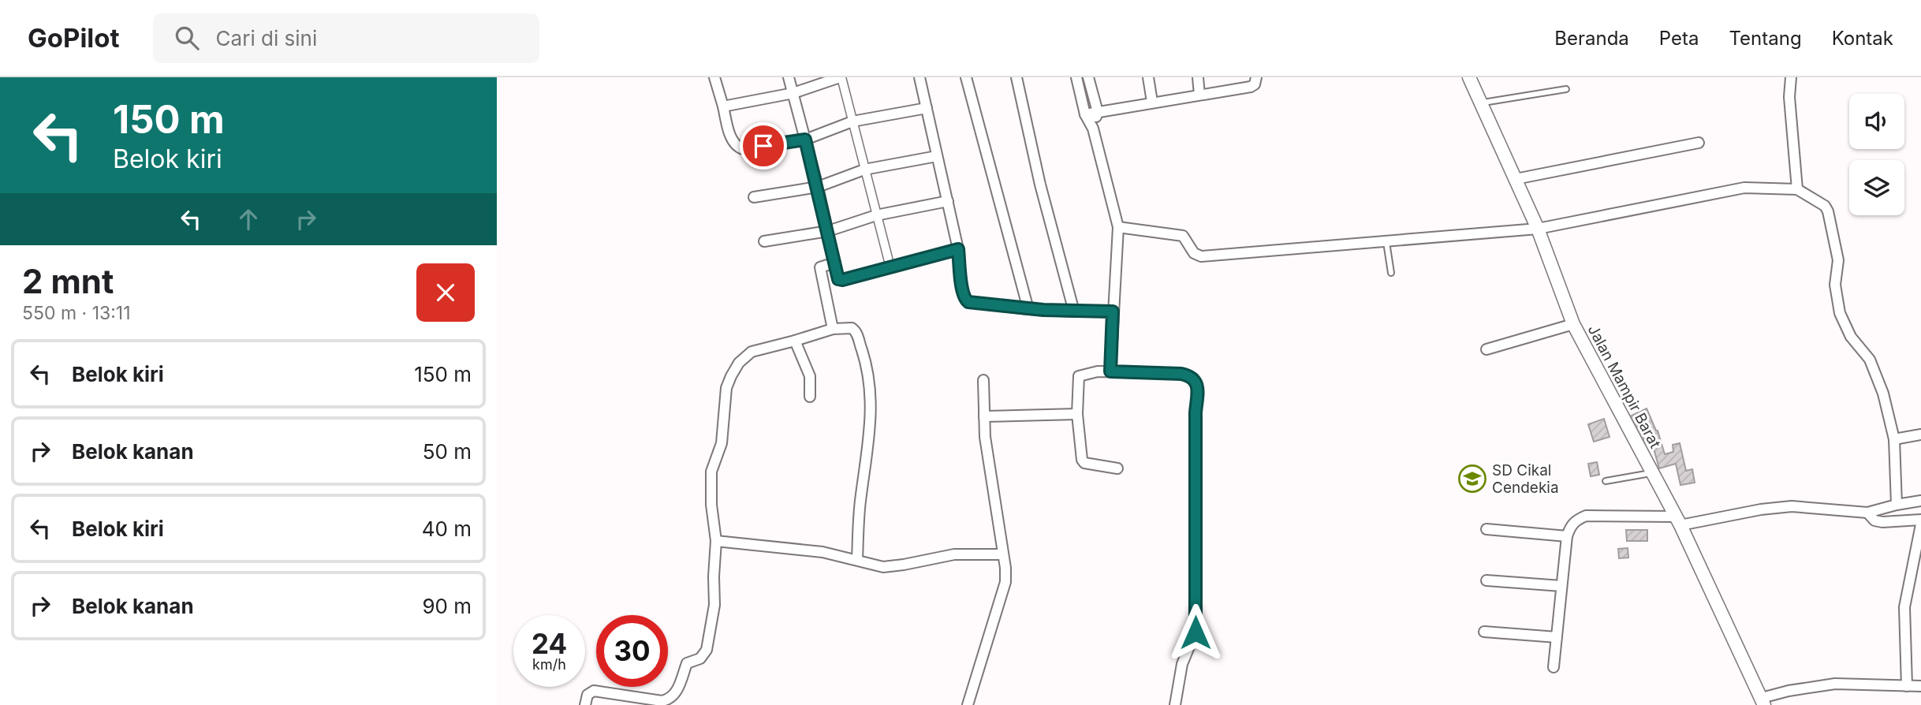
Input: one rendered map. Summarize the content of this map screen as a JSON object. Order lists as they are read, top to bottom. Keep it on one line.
{"streets":{"street":["Jalan Mampir Barat"]},"places":{"school or university":["SD Cikal Cendekia"]},"page":{"header":"GoPilot","search":"Cari di sini","nav":["Beranda","Peta","Tentang","Kontak"],"turn":["150 m","Belok kiri"],"heading":["2 mnt","550 m · 13:11"],"list":[{"name":"Belok kiri","value":"150 m"},{"name":"Belok kanan","value":"50 m"},{"name":"Belok kiri","value":"40 m"},{"name":"Belok kanan","value":"90 m"}],"speed":"24 km/h","limit":"30"}}
